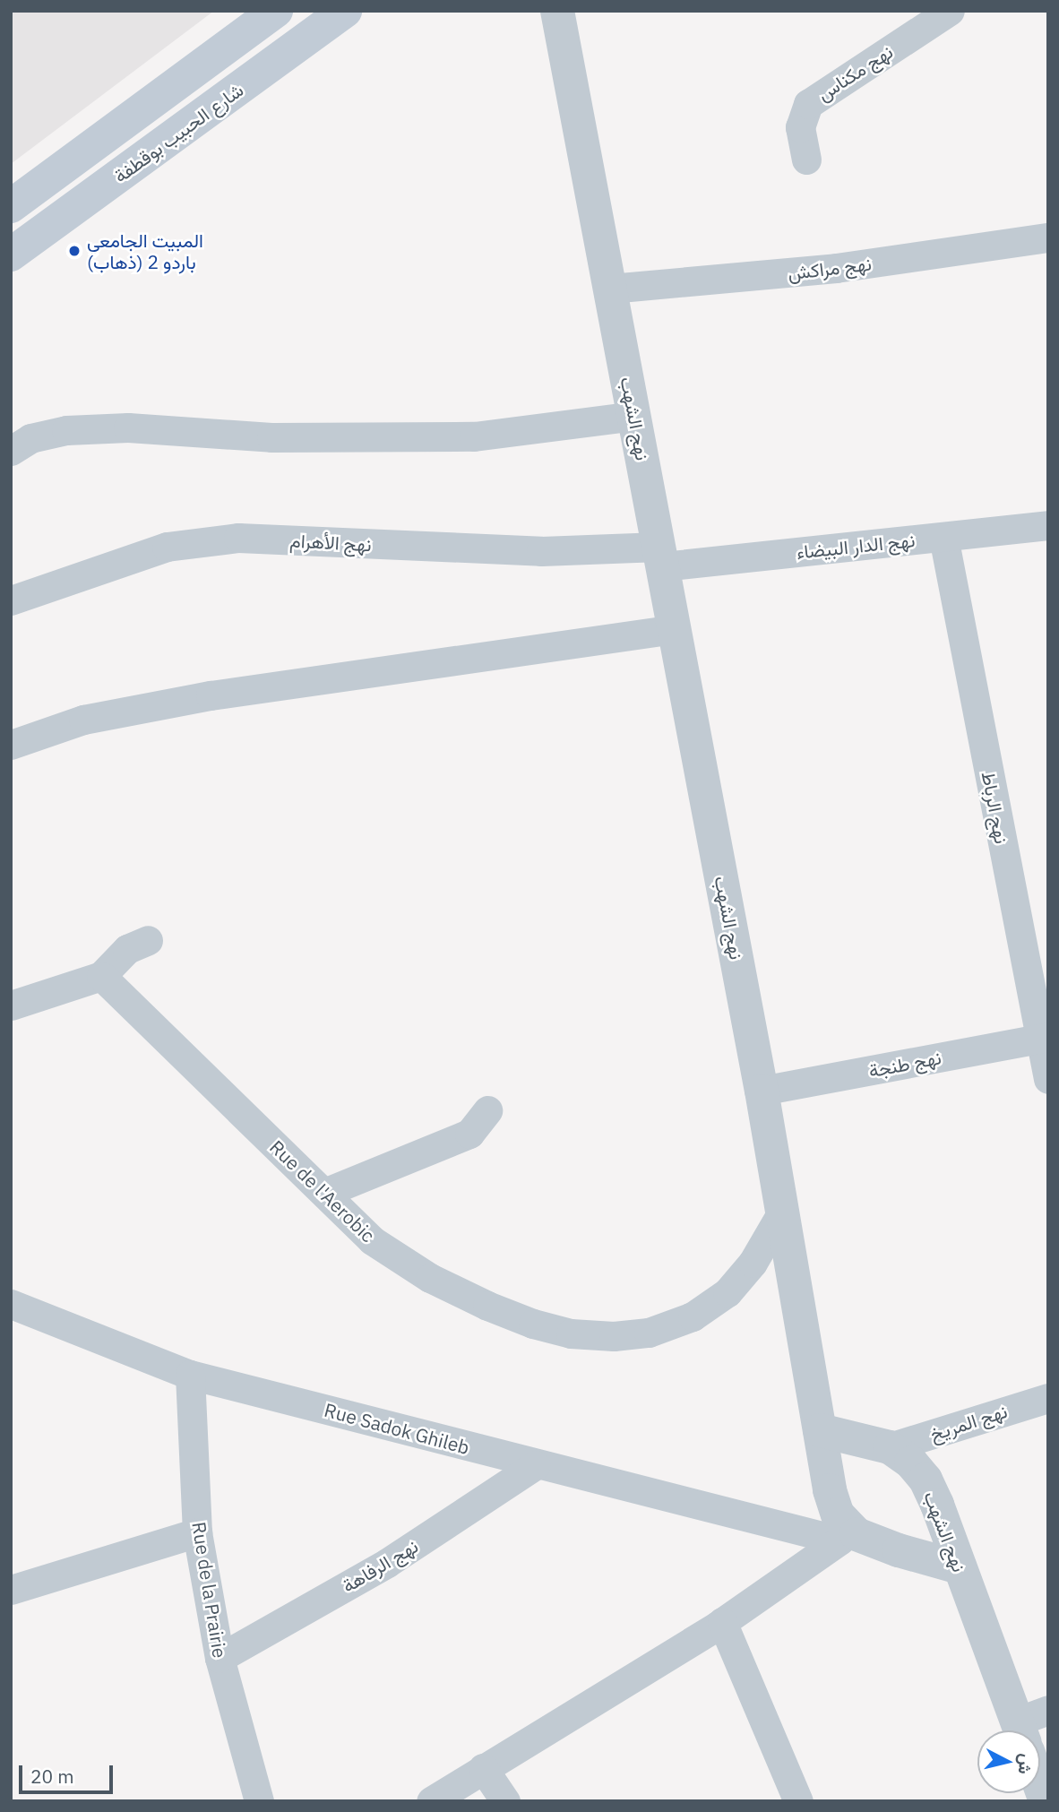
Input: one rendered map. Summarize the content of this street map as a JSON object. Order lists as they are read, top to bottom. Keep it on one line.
{"streets":{"main road":["شارع الحبيب بوقطفة"],"street":["نهج مكناس","نهج مراكش","نهج الشهب","نهج الأهرام","نهج الدار البيضاء","نهج الرباط","نهج طنجة","Rue de l'Aerobic","نهج المريخ","Rue Sadok Ghileb","نهج الرفاهة","Rue de la Prairie"]},"crossings":[["نهج مراكش","نهج الشهب"],["نهج الشهب","نهج الأهرام"],["نهج الشهب","نهج الدار البيضاء"],["نهج الشهب","نهج طنجة"],["نهج الشهب","Rue de l'Aerobic"],["نهج الشهب","نهج المريخ"],["نهج الأهرام","نهج الدار البيضاء"],["نهج الدار البيضاء","نهج الرباط"],["نهج الرباط","نهج طنجة"],["Rue Sadok Ghileb","نهج الرفاهة"],["Rue Sadok Ghileb","Rue de la Prairie"],["نهج الرفاهة","Rue de la Prairie"]],"places":["المبيت الجامعي باردو 2 (ذهاب)"],"scale_bar":"20 m","north":"right"}
